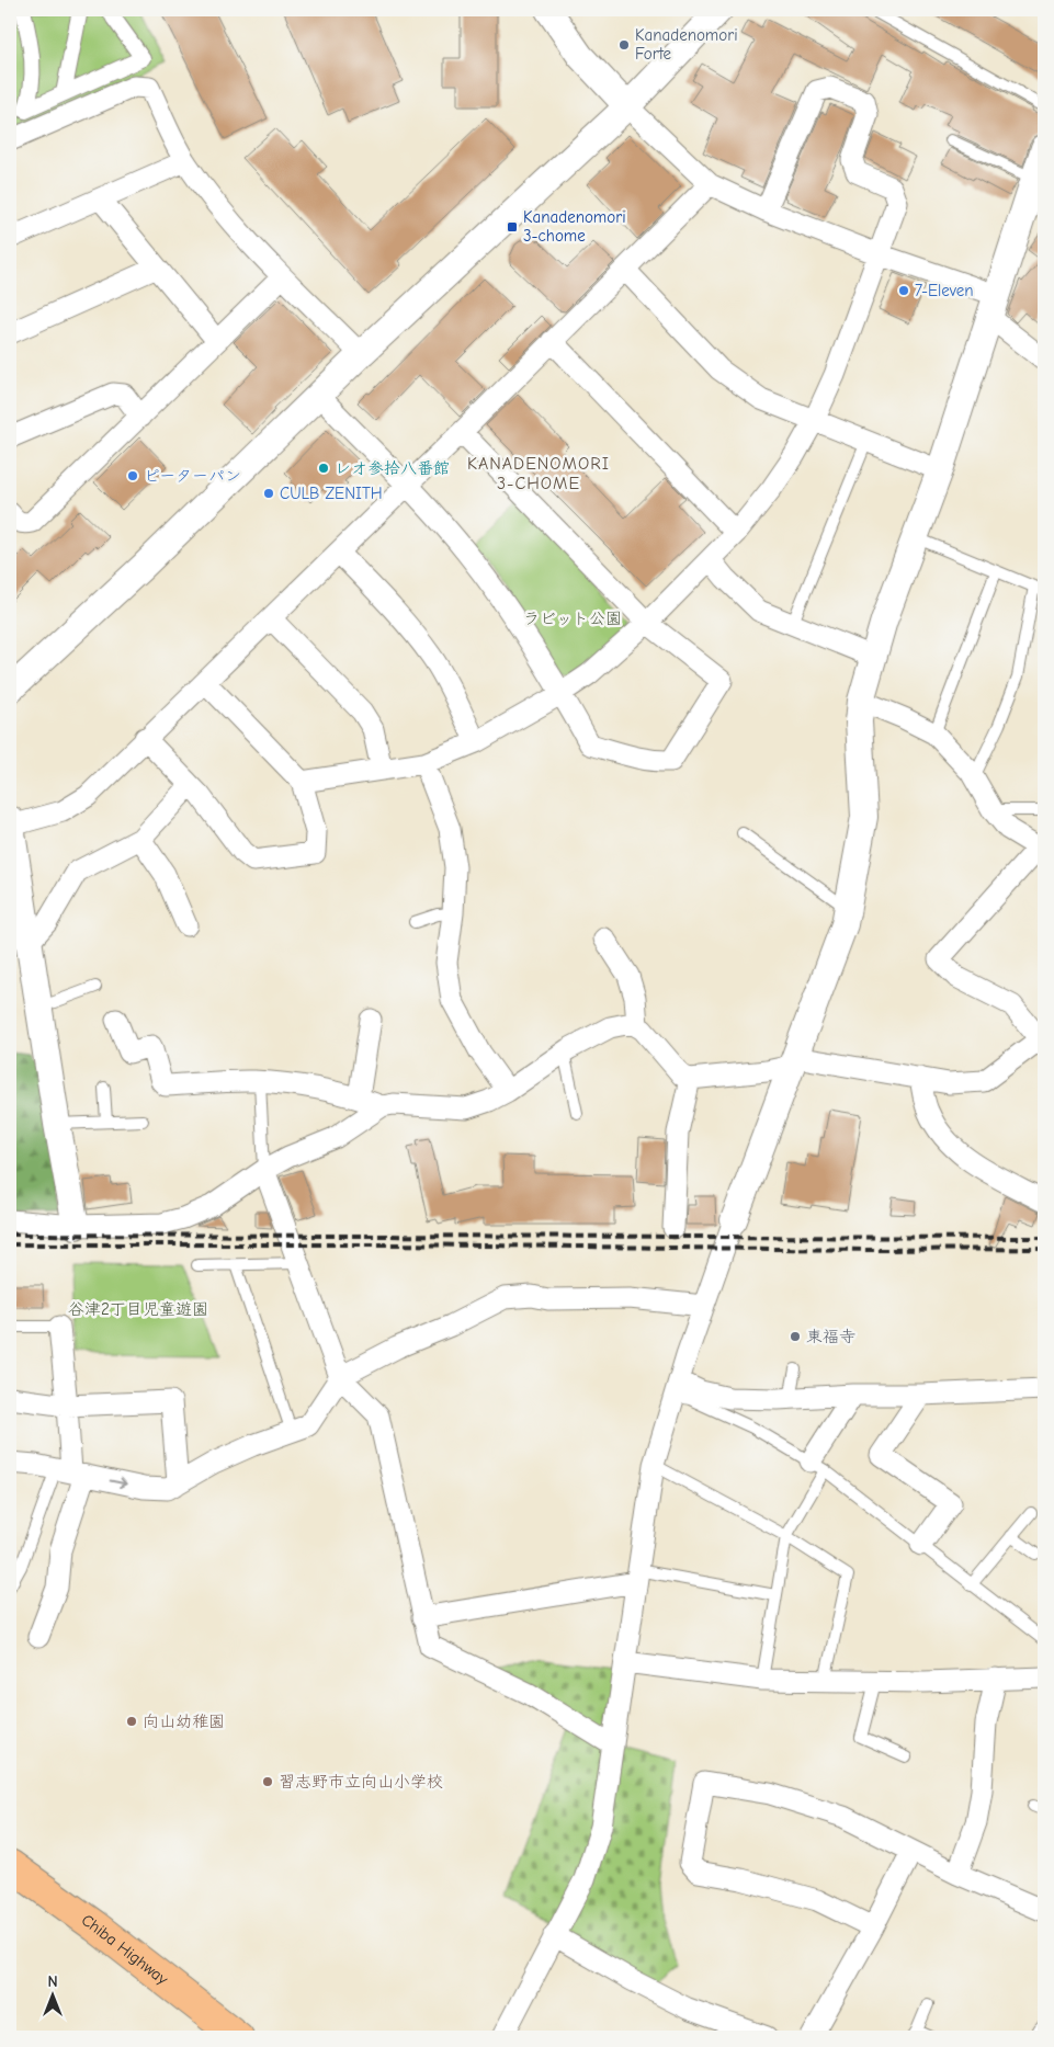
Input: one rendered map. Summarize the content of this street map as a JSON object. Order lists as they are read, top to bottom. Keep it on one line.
{"streets":{"highway":["Chiba Highway"]},"districts":["KANADENOMORI 3-CHOME"],"parks":["ラビット公園","谷津2丁目児童遊園"],"places":{"other":["Kanadenomori Forte","7-Eleven","レオ参拾八番館","ピーターパン","CULB ZENITH","東福寺","向山幼稚園","習志野市立向山小学校"],"transit":["Kanadenomori 3-chome"]},"north":"top"}
